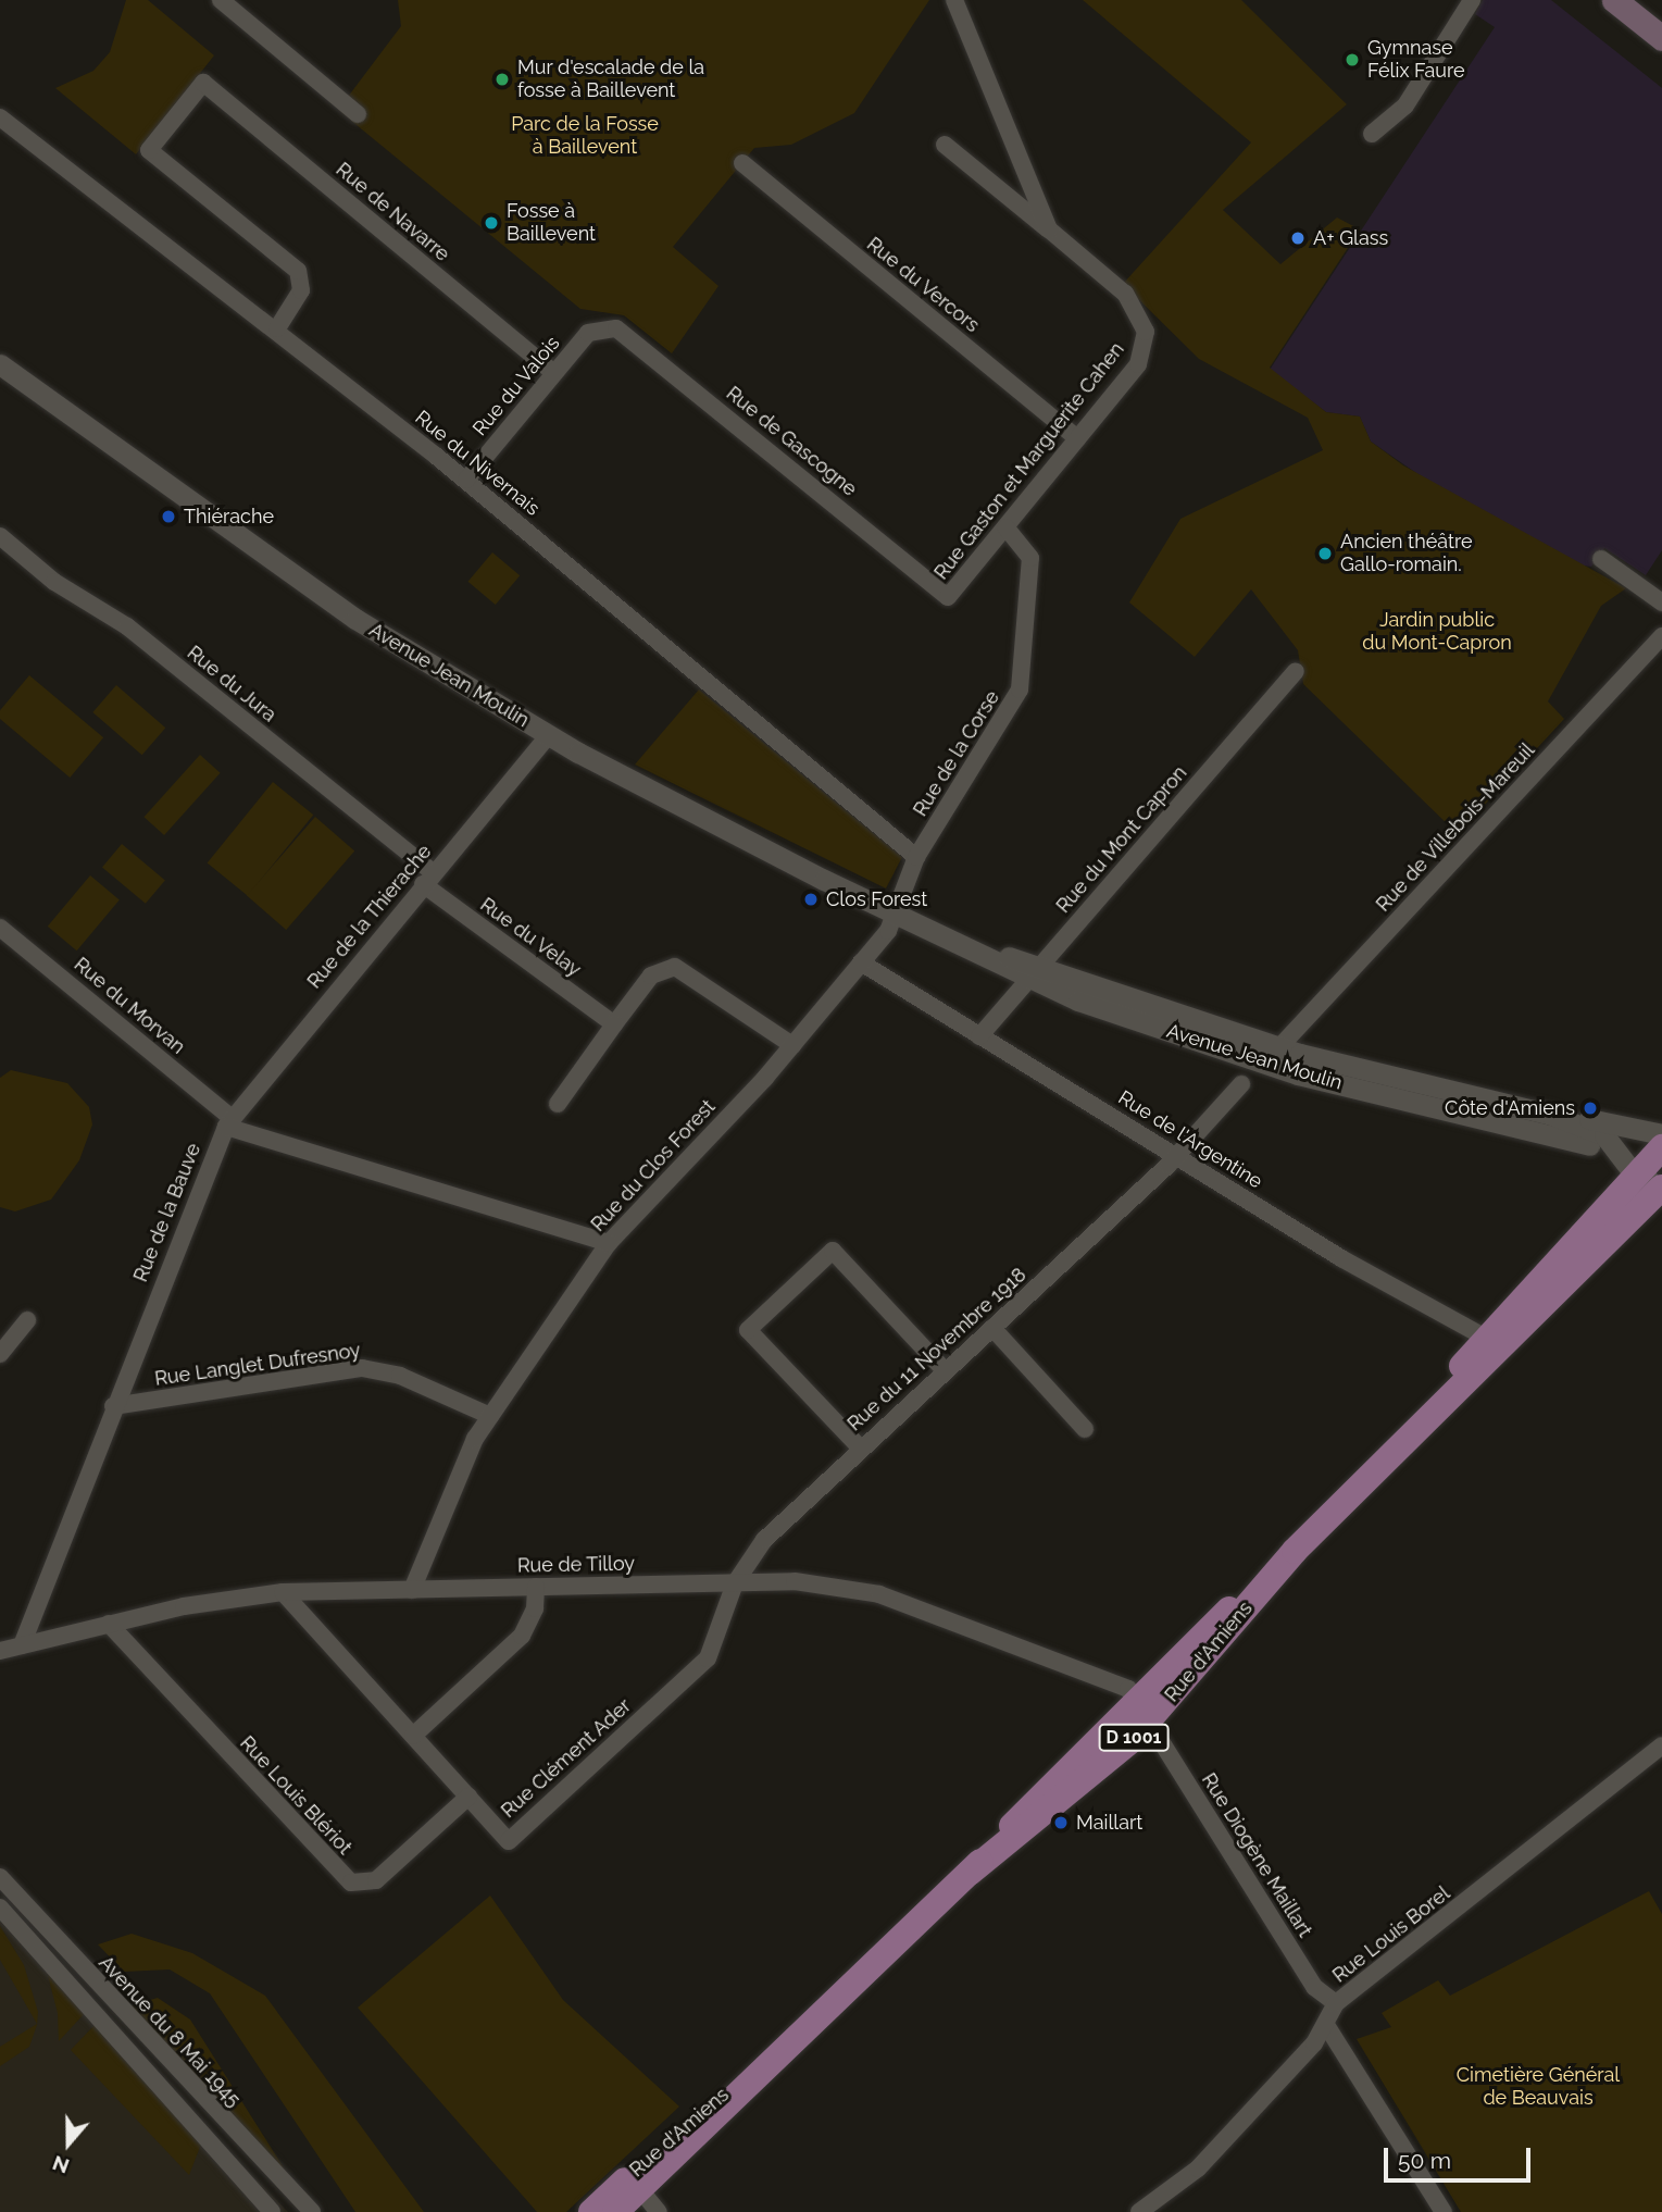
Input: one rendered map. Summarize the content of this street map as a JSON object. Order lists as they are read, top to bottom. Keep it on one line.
{"streets":{"main road":["Rue d'Amiens","D 1001"],"street":["Rue de Navarre","Rue du Vercors","Rue du Valois","Rue de Gascogne","Rue Gaston et Marguerite Cahen","Rue du Nivernais","Avenue Jean Moulin","Rue du Jura","Rue de la Corse","Rue de Villebois-Mareuil","Rue du Mont Capron","Rue de la Thierache","Rue du Velay","Rue du Morvan","Rue de l'Argentine","Rue du Clos Forest","Rue de la Bauve","Rue du 11 Novembre 1918","Rue Langlet Dufresnoy","Rue de Tilloy","Rue Clément Ader","Rue Louis Blériot","Rue Diogène Maillart","Rue Louis Borel","Avenue du 8 Mai 1945"]},"crossings":[["Rue de Navarre","Rue du Valois"],["Rue de Navarre","Rue du Nivernais"],["Rue du Vercors","Rue Gaston et Marguerite Cahen"],["Rue du Valois","Rue de Gascogne"],["Rue du Valois","Rue du Nivernais"],["Rue de Gascogne","Rue Gaston et Marguerite Cahen"],["Rue Gaston et Marguerite Cahen","Rue de la Corse"],["Rue du Nivernais","Rue de la Corse"],["Avenue Jean Moulin","Rue de la Corse"],["Avenue Jean Moulin","Rue de Villebois-Mareuil"],["Avenue Jean Moulin","Rue du Mont Capron"],["Avenue Jean Moulin","Rue de la Thierache"],["Avenue Jean Moulin","Rue du Clos Forest"],["Avenue Jean Moulin","Rue d'Amiens"],["Rue du Jura","Rue de la Thierache"],["Rue du Jura","Rue du Velay"],["Rue de la Corse","Rue du Clos Forest"],["Rue du Mont Capron","Rue de l'Argentine"],["Rue de la Thierache","Rue du Velay"],["Rue de la Thierache","Rue du Morvan"],["Rue de la Thierache","Rue de la Bauve"],["Rue du Morvan","Rue de la Bauve"],["Rue de l'Argentine","Rue du Clos Forest"],["Rue de l'Argentine","Rue du 11 Novembre 1918"],["Rue de l'Argentine","Rue d'Amiens"],["Rue du Clos Forest","Rue Langlet Dufresnoy"],["Rue du Clos Forest","Rue de Tilloy"],["Rue de la Bauve","Rue Langlet Dufresnoy"],["Rue de la Bauve","Rue de Tilloy"],["Rue du 11 Novembre 1918","Rue de Tilloy"],["Rue du 11 Novembre 1918","Rue Clément Ader"],["Rue de Tilloy","Rue d'Amiens"],["Rue de Tilloy","Rue Clément Ader"],["Rue de Tilloy","Rue Louis Blériot"],["Rue de Tilloy","Rue Diogène Maillart"],["Rue d'Amiens","Rue Diogène Maillart"],["Rue Clément Ader","Rue Louis Blériot"],["Rue Diogène Maillart","Rue Louis Borel"]],"parks":["Parc de la Fosse à Baillevent","Jardin public du Mont-Capron","Cimetière Général de Beauvais"],"places":["Gymnase Félix Faure","Mur d'escalade de la fosse à Baillevent","Fosse à Baillevent","A+ Glass","Thiérache","Ancien théâtre Gallo-romain.","Clos Forest","Côte d'Amiens","Maillart"],"scale_bar":"50 m","north":"bottom"}
